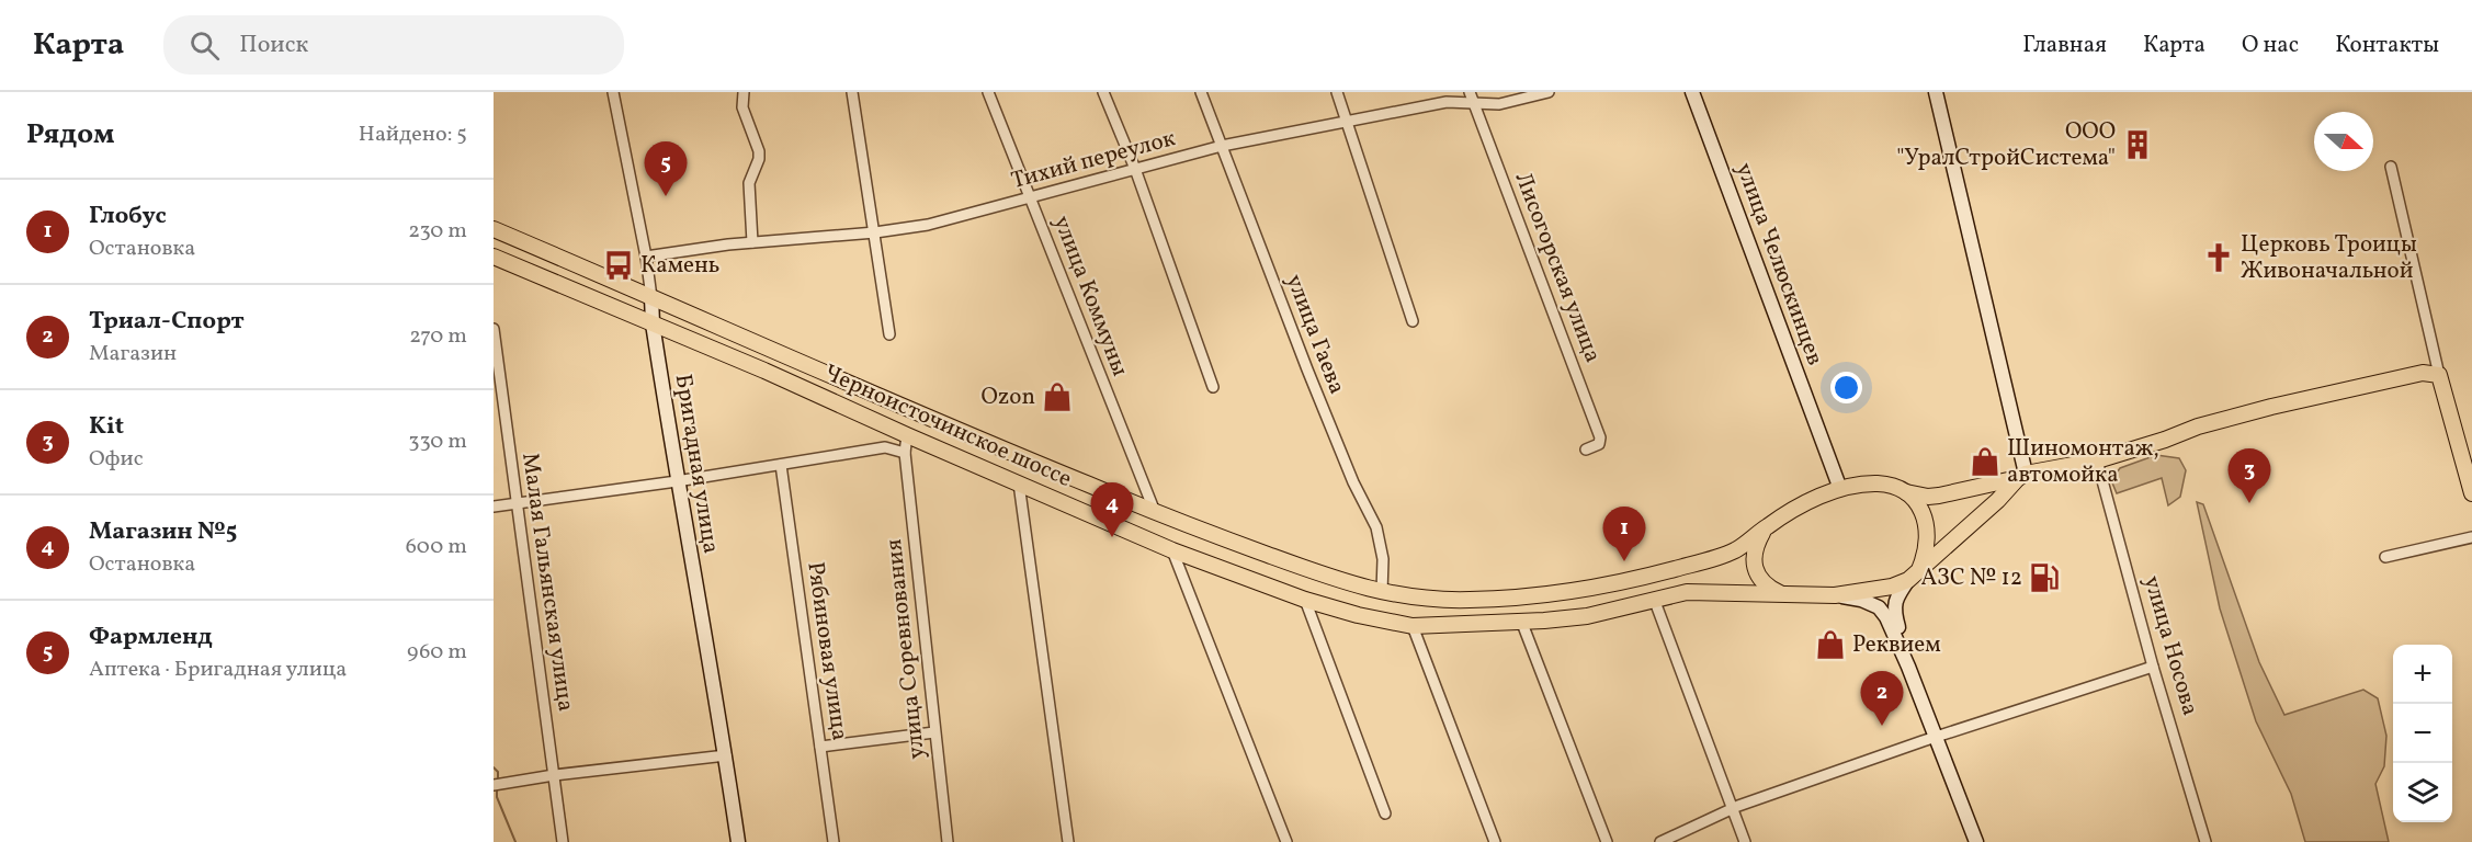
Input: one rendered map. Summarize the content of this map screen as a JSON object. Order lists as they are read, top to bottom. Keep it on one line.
{"streets":{"main road":["Черноисточинское шоссе"],"street":["Тихий переулок","улица Челюскинцев","Лисогорская улица","улица Коммуны","улица Гаева","Бригадная улица","Малая Гальянская улица","улица Носова","улица Соревнования","Рябиновая улица"]},"crossings":[["Тихий переулок","Лисогорская улица"],["Тихий переулок","улица Коммуны"],["Тихий переулок","улица Гаева"],["Тихий переулок","Бригадная улица"],["улица Челюскинцев","Черноисточинское шоссе"],["улица Коммуны","Черноисточинское шоссе"],["улица Гаева","Черноисточинское шоссе"],["Черноисточинское шоссе","Бригадная улица"],["Черноисточинское шоссе","улица Соревнования"]],"places":{"building":["ООО \"УралСтройСистема\""],"church":["Церковь Троицы Живоначальной"],"bus stop":["Камень"],"shop":["Ozon","Шиномонтаж, автомойка","Реквием"],"fuel station":["АЗС № 12"]},"north":"right","page":{"header":"Карта","search":"Поиск","nav":["Главная","Карта","О нас","Контакты"],"heading":["Рядом","Найдено: 5"],"pins":["5","3","4","1","2"],"list":[{"mark":"1","name":"Глобус","note":"Остановка","value":"230 m"},{"mark":"2","name":"Триал-Спорт","note":"Магазин","value":"270 m"},{"mark":"3","name":"Kit","note":"Офис","value":"330 m"},{"mark":"4","name":"Магазин №5","note":"Остановка","value":"600 m"},{"mark":"5","name":"Фармленд","note":"Аптека · Бригадная улица","value":"960 m"}],"map_buttons":["+","−"]}}
